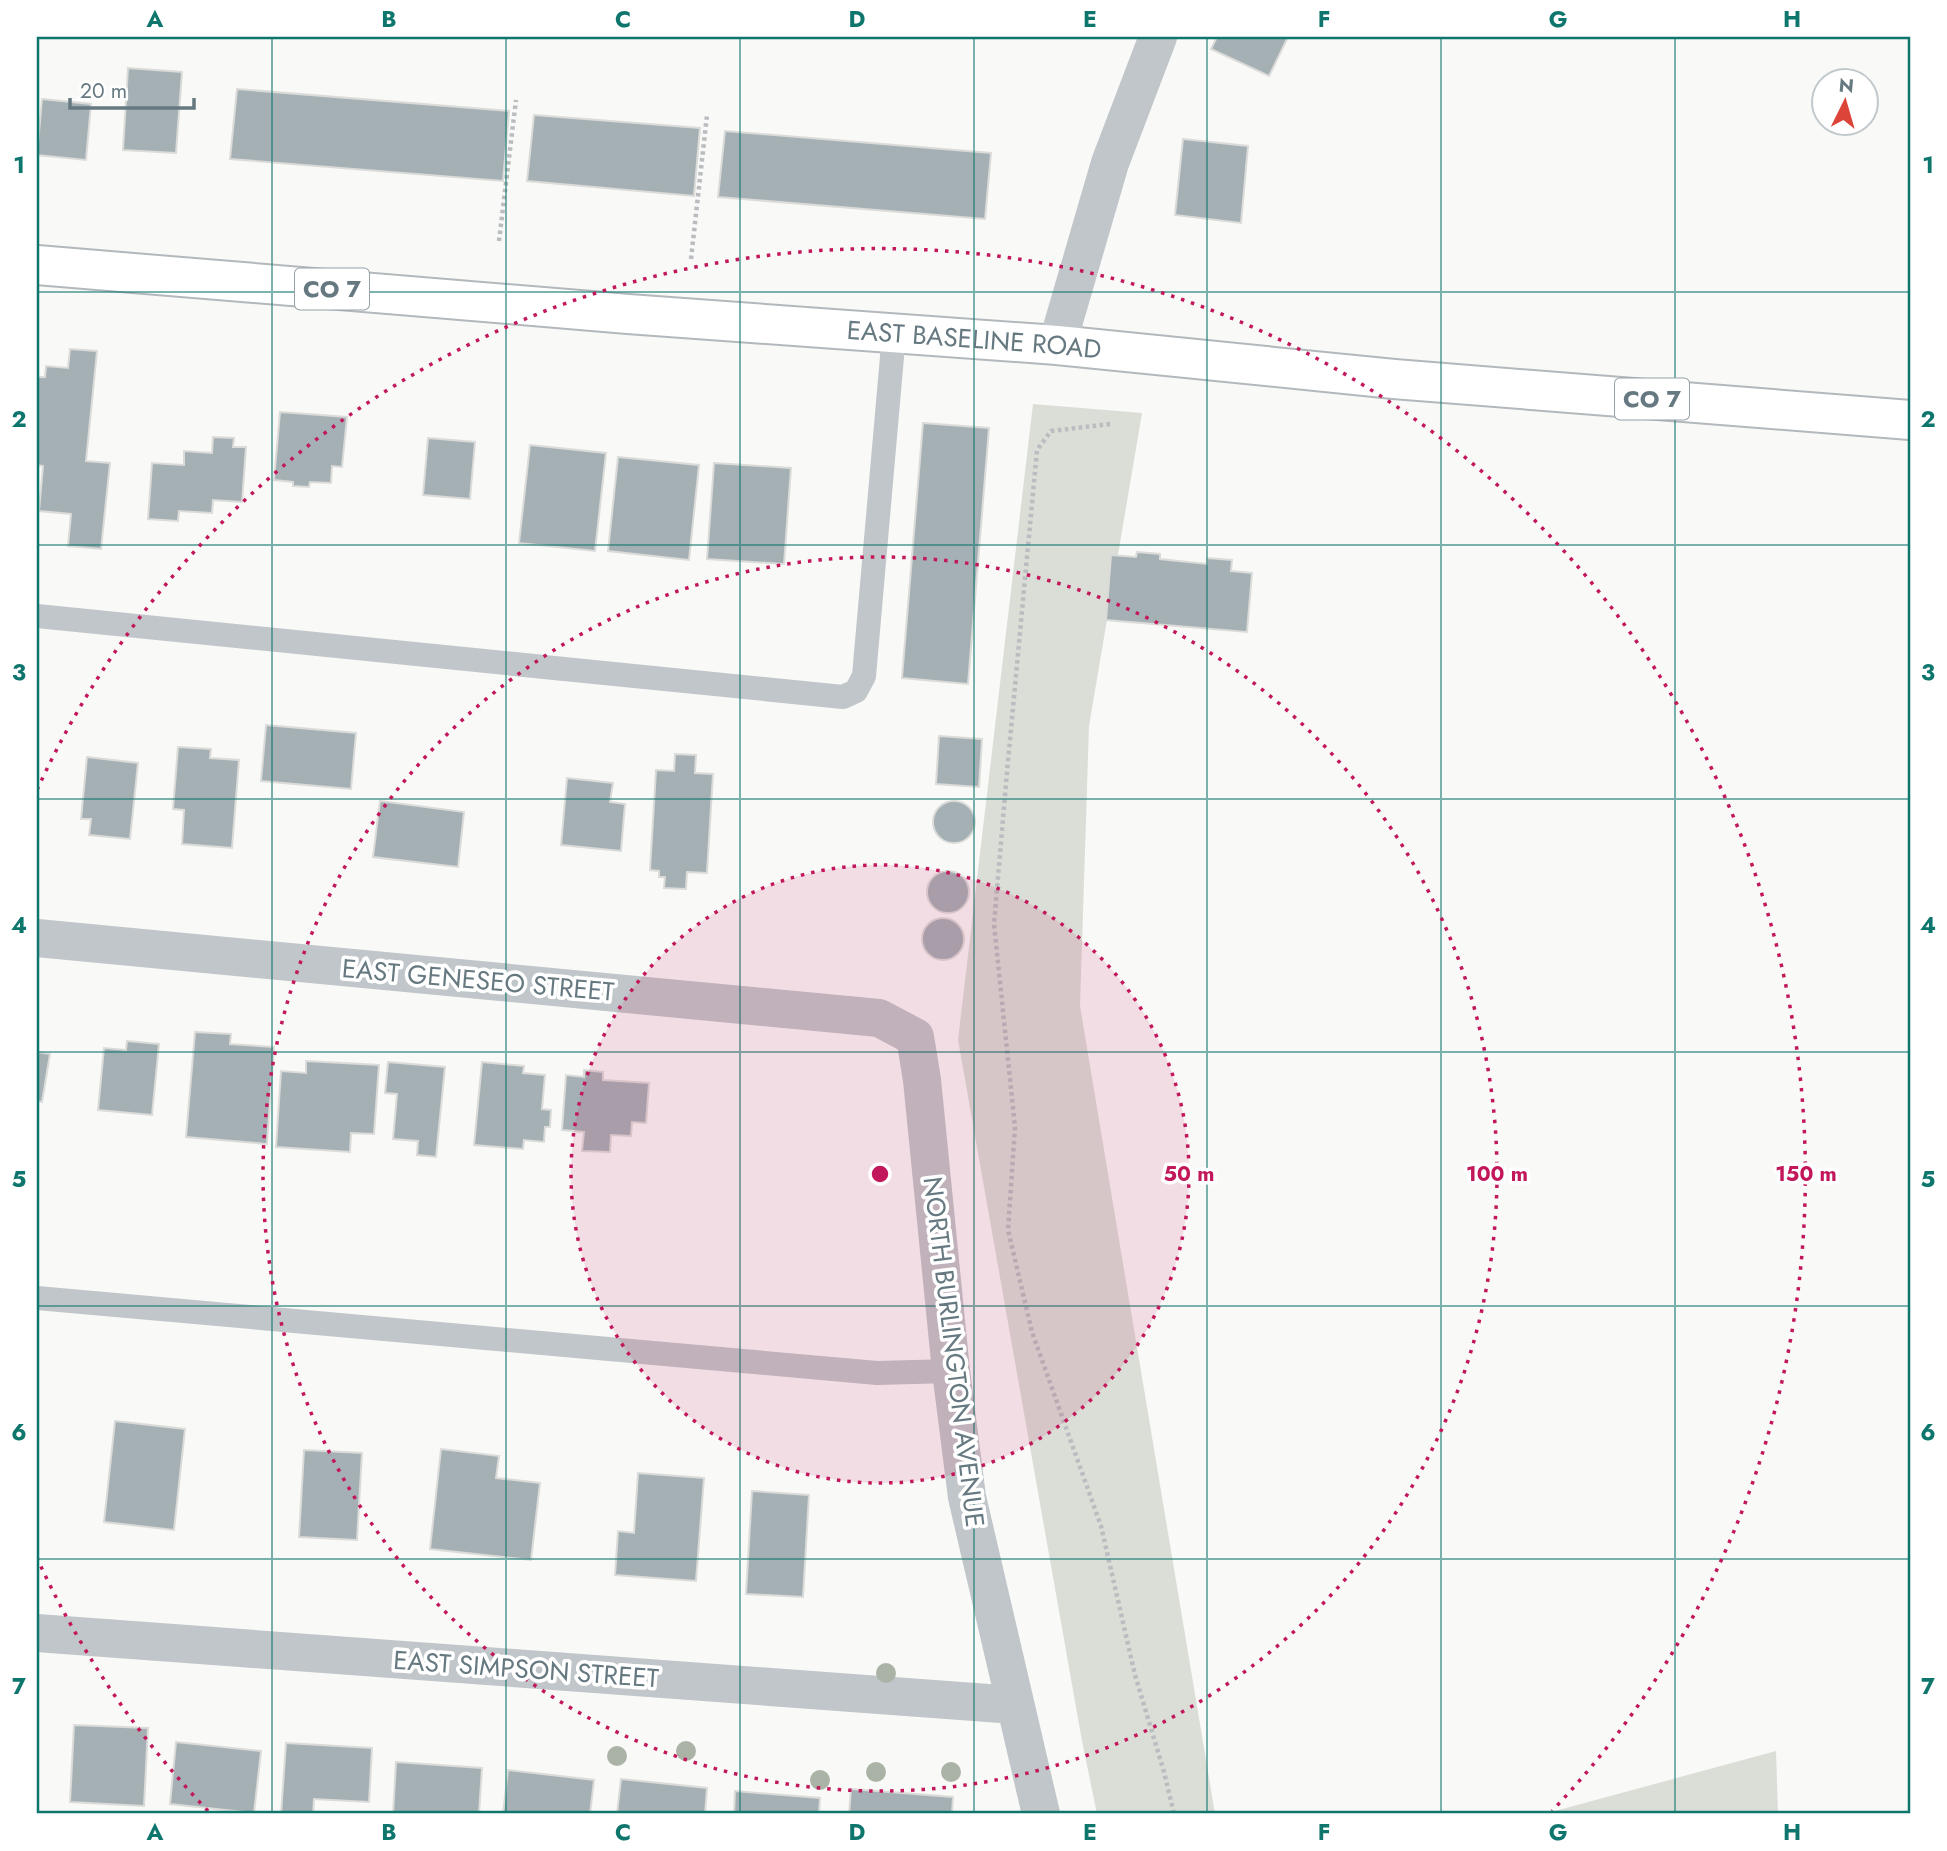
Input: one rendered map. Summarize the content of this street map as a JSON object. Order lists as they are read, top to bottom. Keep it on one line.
{"streets":{"main road":["CO 7","EAST BASELINE ROAD"],"street":["EAST GENESEO STREET","NORTH BURLINGTON AVENUE","EAST SIMPSON STREET"]},"crossings":[["EAST GENESEO STREET","NORTH BURLINGTON AVENUE"],["NORTH BURLINGTON AVENUE","EAST SIMPSON STREET"]],"scale_bar":"20 m","north":"top","grid":{"columns":["A","B","C","D","E","F","G","H"],"rows":["1","2","3","4","5","6","7"]},"rings":["50 m","100 m","150 m"]}
